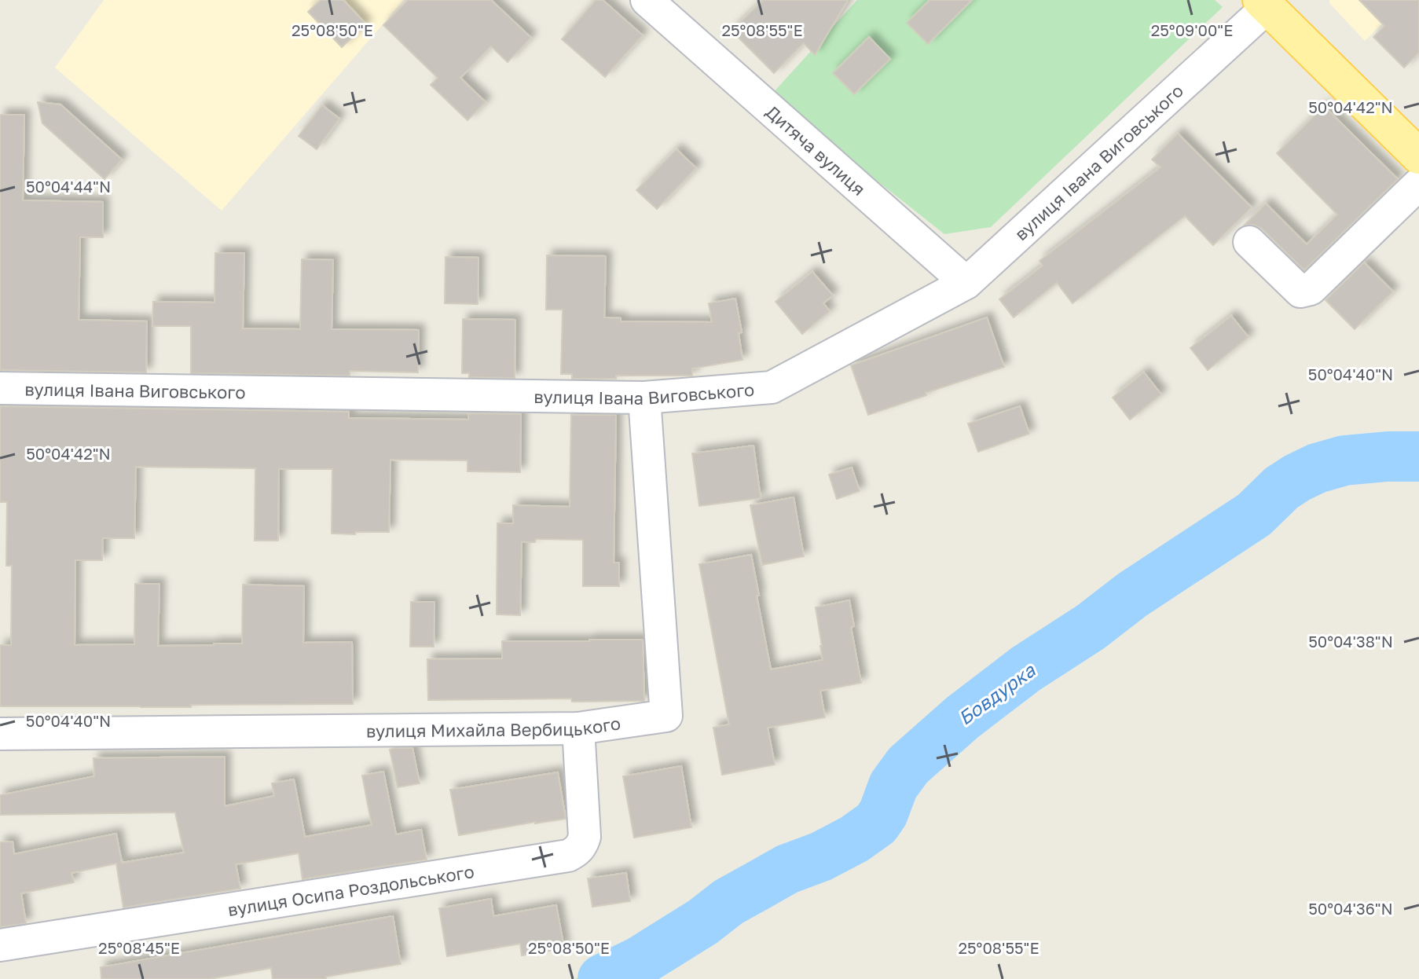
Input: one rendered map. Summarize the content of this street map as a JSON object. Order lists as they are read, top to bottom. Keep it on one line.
{"streets":{"street":["Дитяча вулиця","вулиця Івана Виговського","вулиця Михайла Вербицького","вулиця Осипа Роздольського"]},"crossings":[["Дитяча вулиця","вулиця Івана Виговського"],["вулиця Івана Виговського","вулиця Михайла Вербицького"],["вулиця Михайла Вербицького","вулиця Осипа Роздольського"]],"water":["Бовдурка"],"coordinates":["25°08'50\"E","25°08'55\"E","25°09'00\"E","50°04'42\"N","50°04'44\"N","50°04'40\"N","50°04'38\"N","50°04'36\"N","25°08'45\"E"]}
